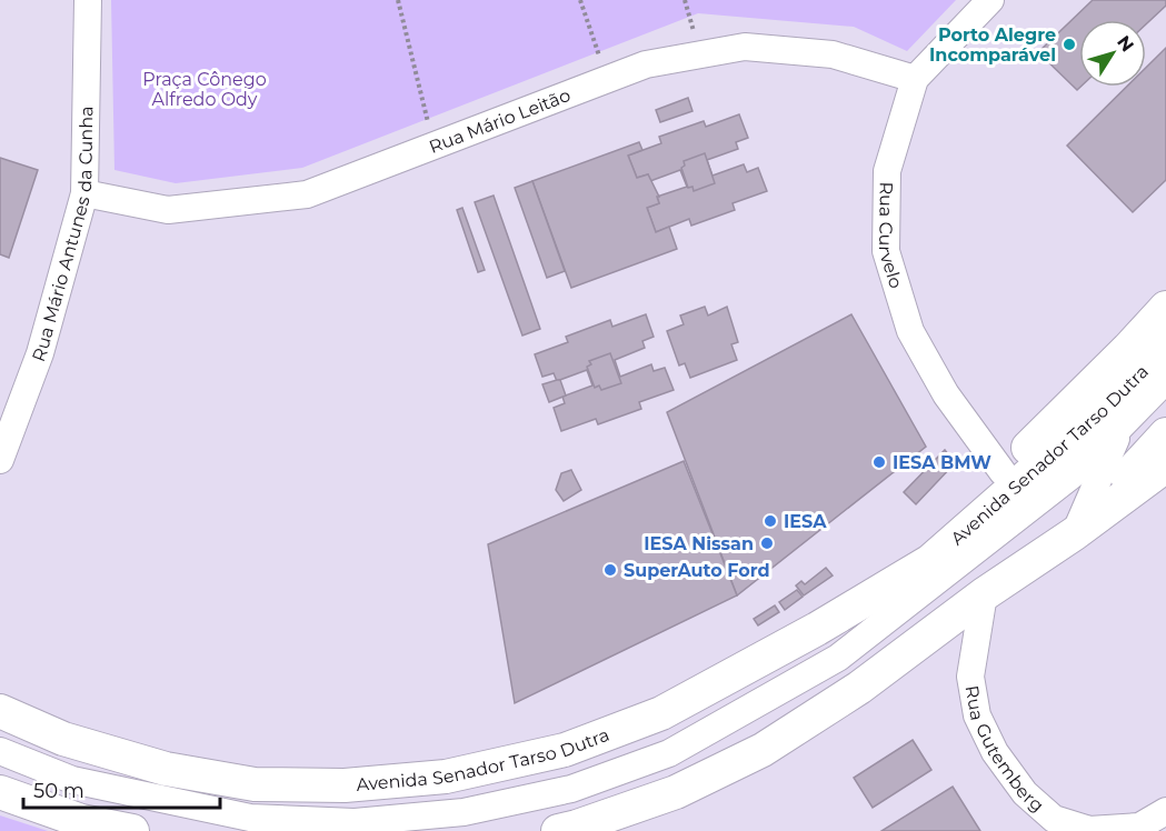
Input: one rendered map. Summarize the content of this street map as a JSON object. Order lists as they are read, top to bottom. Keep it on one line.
{"streets":{"main road":["Avenida Senador Tarso Dutra"],"street":["Rua Mário Leitão","Rua Mário Antunes da Cunha","Rua Curvelo","Rua Gutemberg"]},"crossings":[["Rua Mário Leitão","Rua Mário Antunes da Cunha"],["Rua Mário Leitão","Rua Curvelo"],["Rua Curvelo","Avenida Senador Tarso Dutra"]],"parks":["Praça Cônego Alfredo Ody"],"places":["Porto Alegre Incomparável","IESA BMW","IESA","IESA Nissan","SuperAuto Ford"],"scale_bar":"50 m","north":"top right"}
